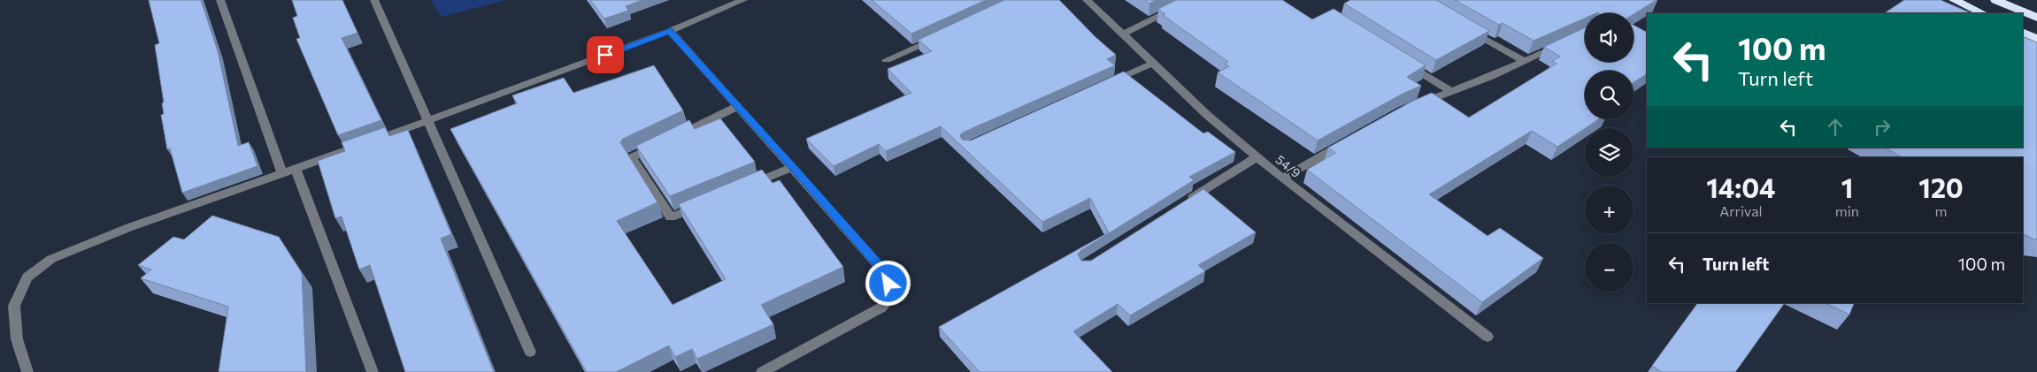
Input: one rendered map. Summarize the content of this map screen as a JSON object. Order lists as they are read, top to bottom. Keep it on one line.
{"streets":{"street":["54/9"]},"page":{"map_buttons":["+","−"],"turn":["100 m","Turn left"],"eta":["14:04","Arrival","1","min","120","m"],"list":[{"name":"Turn left","value":"100 m"}]}}
